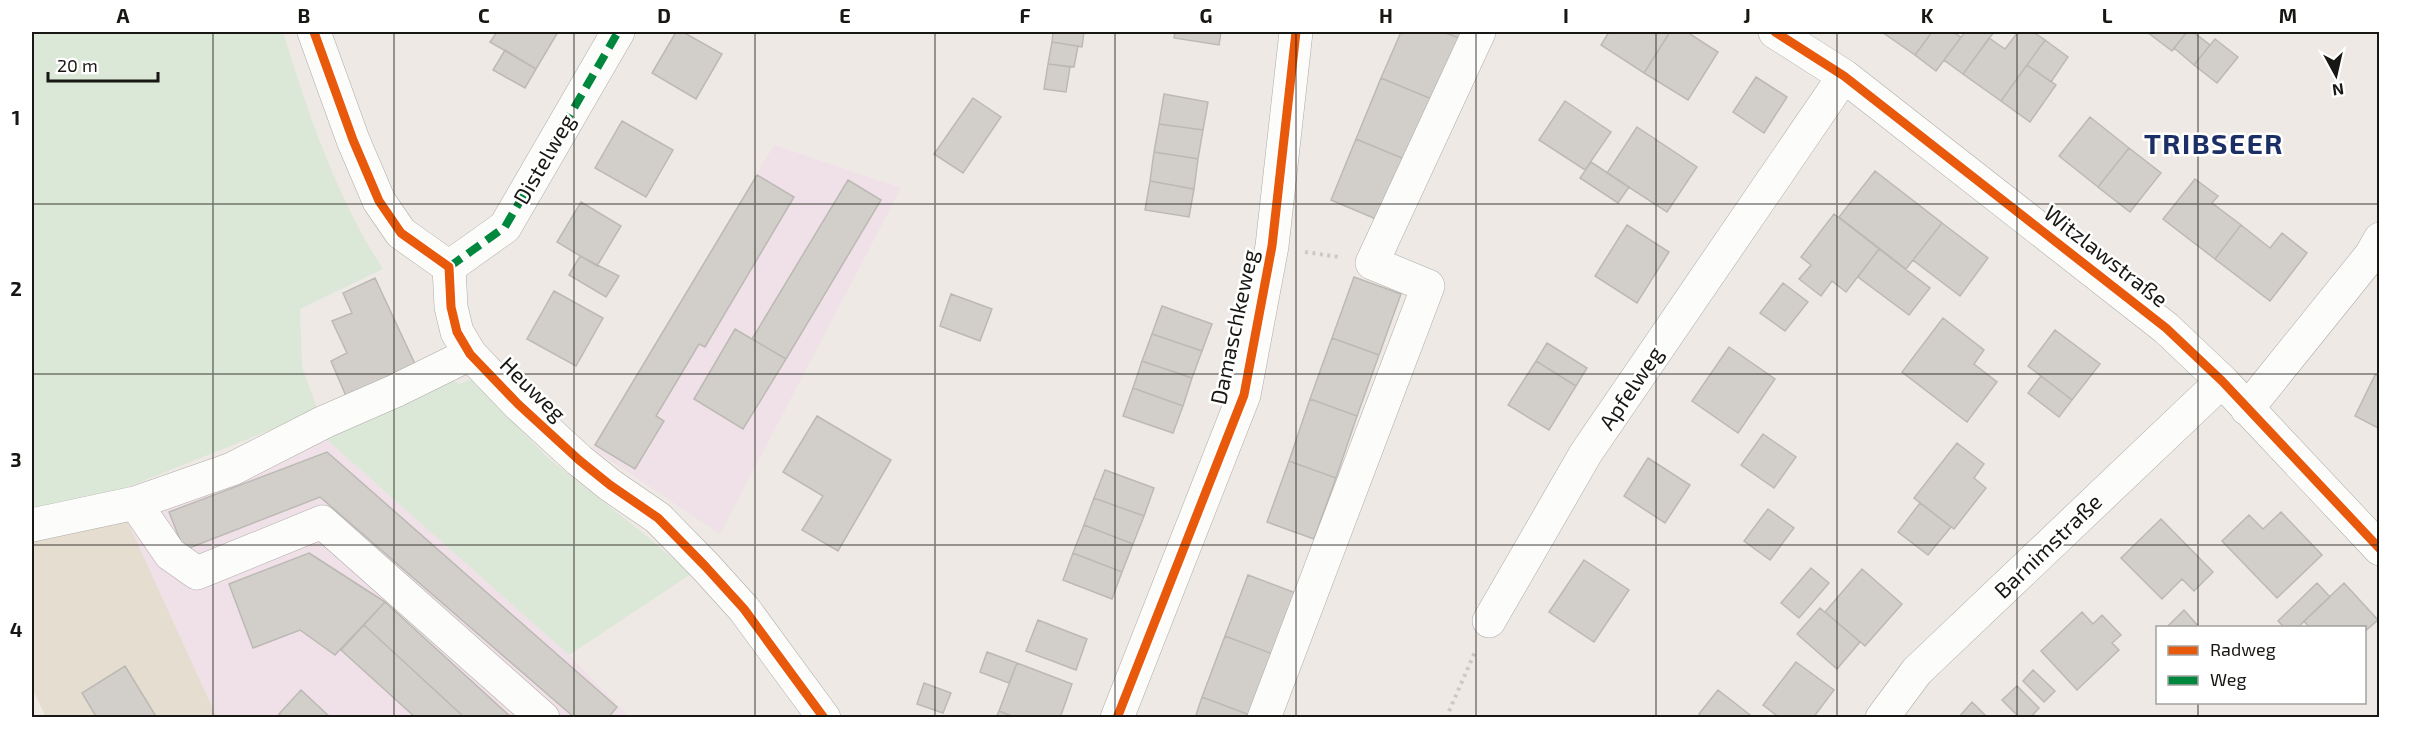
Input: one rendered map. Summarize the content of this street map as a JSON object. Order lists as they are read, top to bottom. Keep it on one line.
{"streets":{"street":["Distelweg","Witzlawstraße","Damaschkeweg","Apfelweg","Heuweg","Barnimstraße"]},"crossings":[["Distelweg","Heuweg"],["Witzlawstraße","Apfelweg"],["Witzlawstraße","Barnimstraße"]],"districts":["TRIBSEER"],"legend":["Radweg","Weg"],"scale_bar":"20 m","north":"bottom","grid":{"columns":["A","B","C","D","E","F","G","H","I","J","K","L","M"],"rows":["1","2","3","4"]}}
